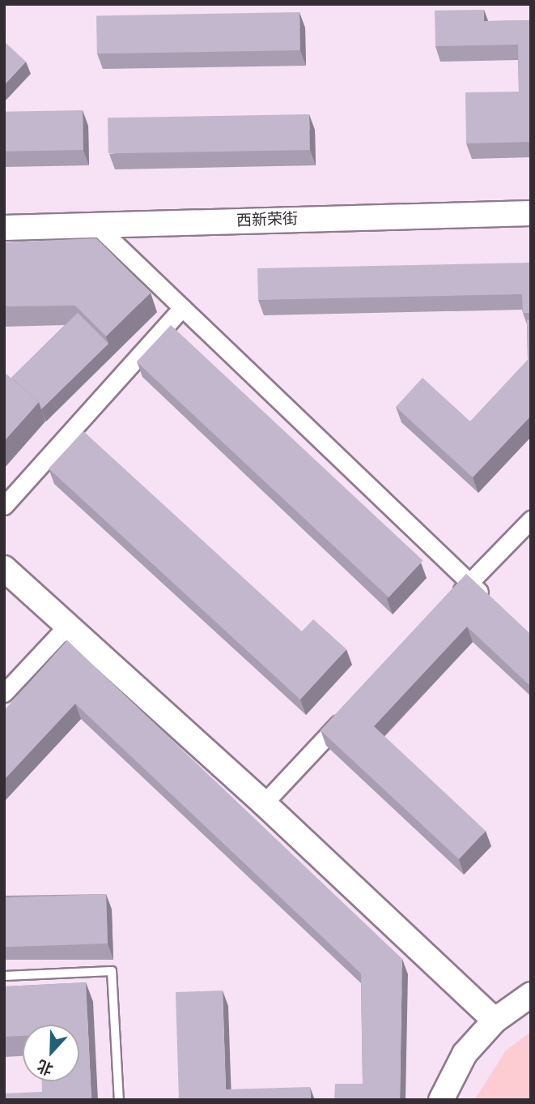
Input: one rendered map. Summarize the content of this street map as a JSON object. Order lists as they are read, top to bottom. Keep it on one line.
{"streets":{"street":["西新荣街"]},"north":"bottom"}
